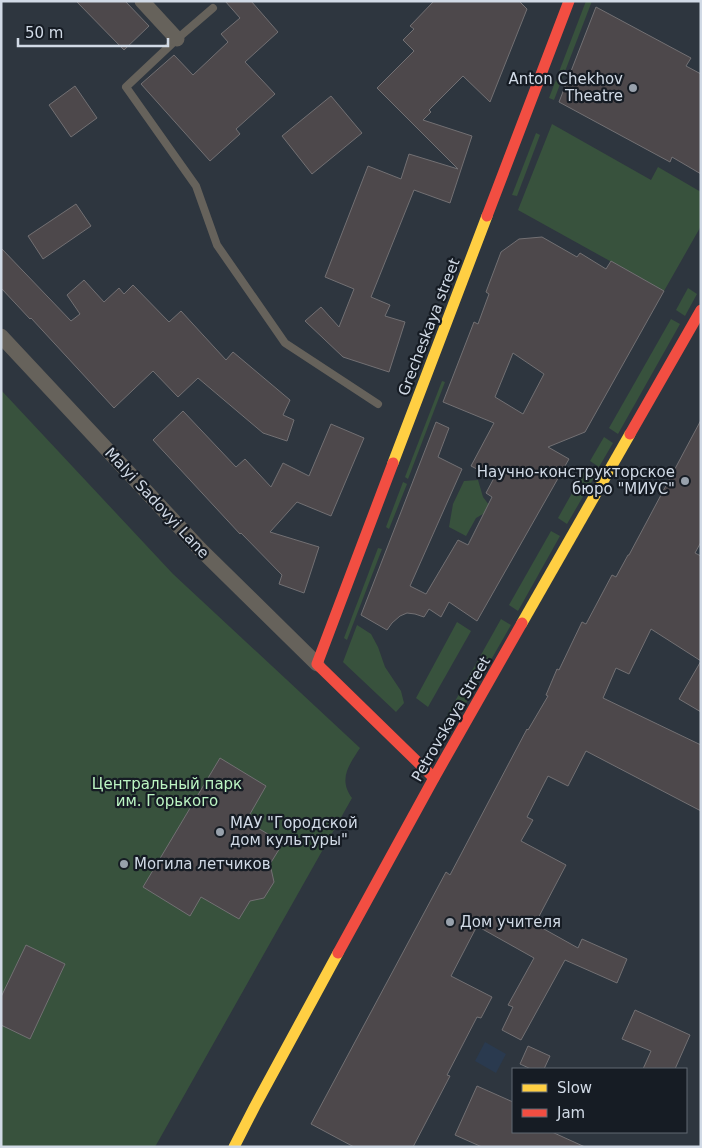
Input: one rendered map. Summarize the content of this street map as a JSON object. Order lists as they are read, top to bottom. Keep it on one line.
{"streets":{"main road":["Grecheskaya street","Petrovskaya Street"],"street":["Malyi Sadovyi Lane"]},"crossings":[["Grecheskaya street","Malyi Sadovyi Lane"]],"parks":["Центральный парк им. Горького"],"places":["Anton Chekhov Theatre","Научно-конструкторское бюро \"МИУС\"","МАУ \"Городской дом культуры\"","Могила летчиков","Дом учителя"],"legend":["Slow","Jam"],"scale_bar":"50 m"}
